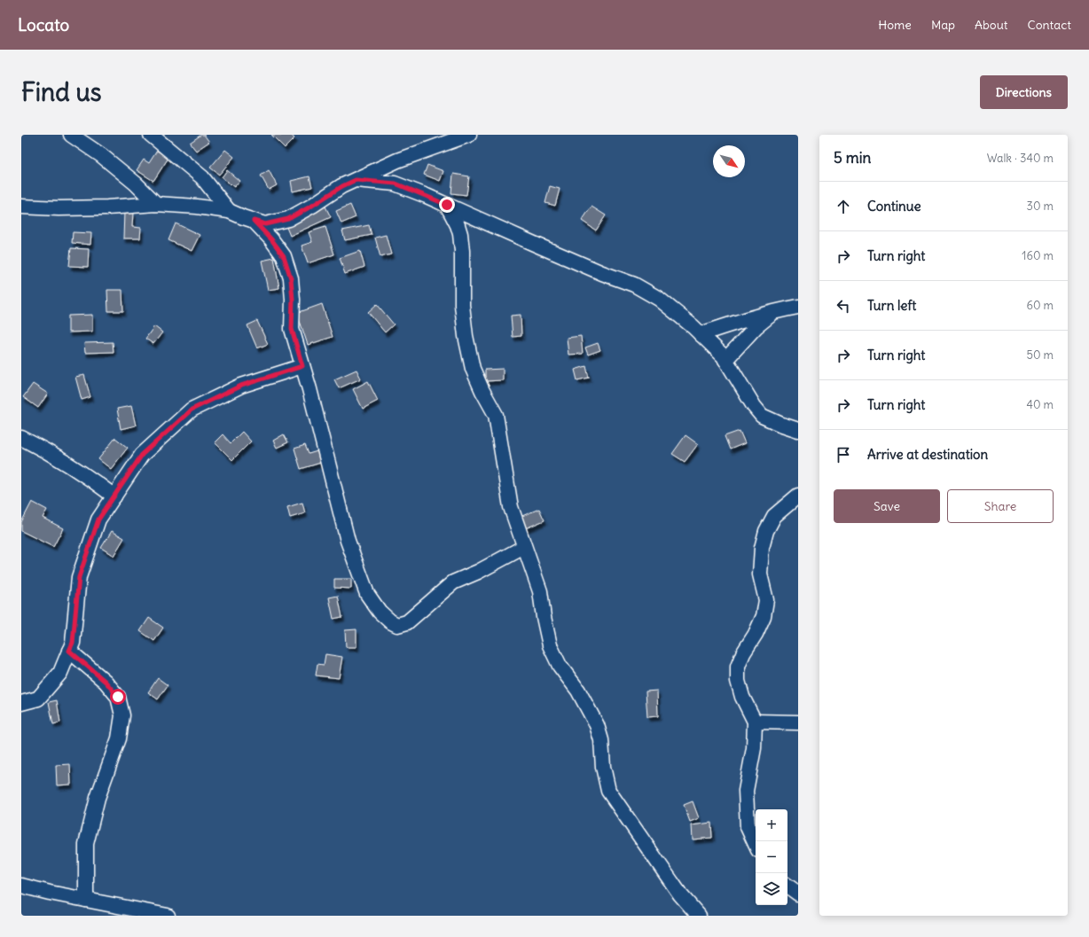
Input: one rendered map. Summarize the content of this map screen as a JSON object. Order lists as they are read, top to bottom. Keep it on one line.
{"north":"bottom right","page":{"header":"Locato","nav":["Home","Map","About","Contact"],"buttons":["Directions",["Save","Share"]],"title":"Find us","heading":["5 min","Walk · 340 m"],"list":[["Continue","30 m"],["Turn right","160 m"],["Turn left","60 m"],["Turn right","50 m"],["Turn right","40 m"],"Arrive at destination"],"map_buttons":["+","−"]}}
